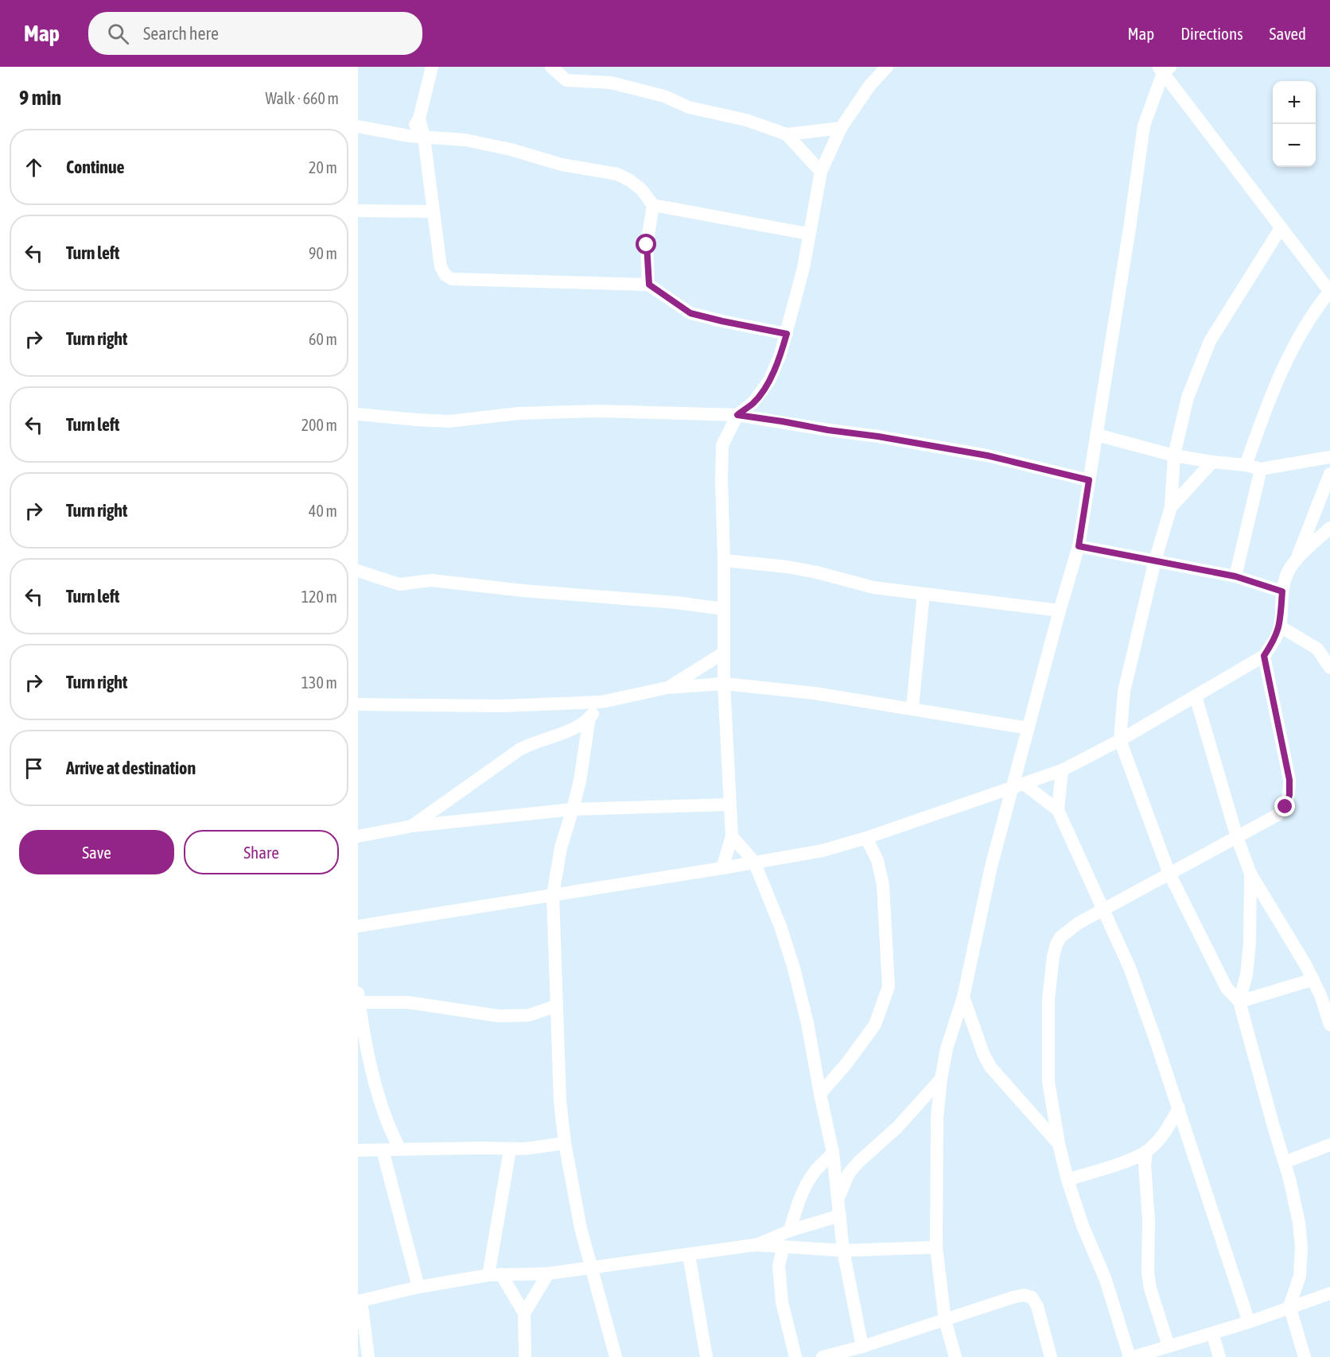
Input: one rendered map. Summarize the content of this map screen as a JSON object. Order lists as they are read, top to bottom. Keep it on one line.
{"page":{"header":"Map","search":"Search here","nav":["Map","Directions","Saved"],"heading":["9 min","Walk · 660 m"],"map_buttons":["+","−"],"list":[["Continue","20 m"],["Turn left","90 m"],["Turn right","60 m"],["Turn left","200 m"],["Turn right","40 m"],["Turn left","120 m"],["Turn right","130 m"],"Arrive at destination"],"buttons":["Save","Share"]}}
